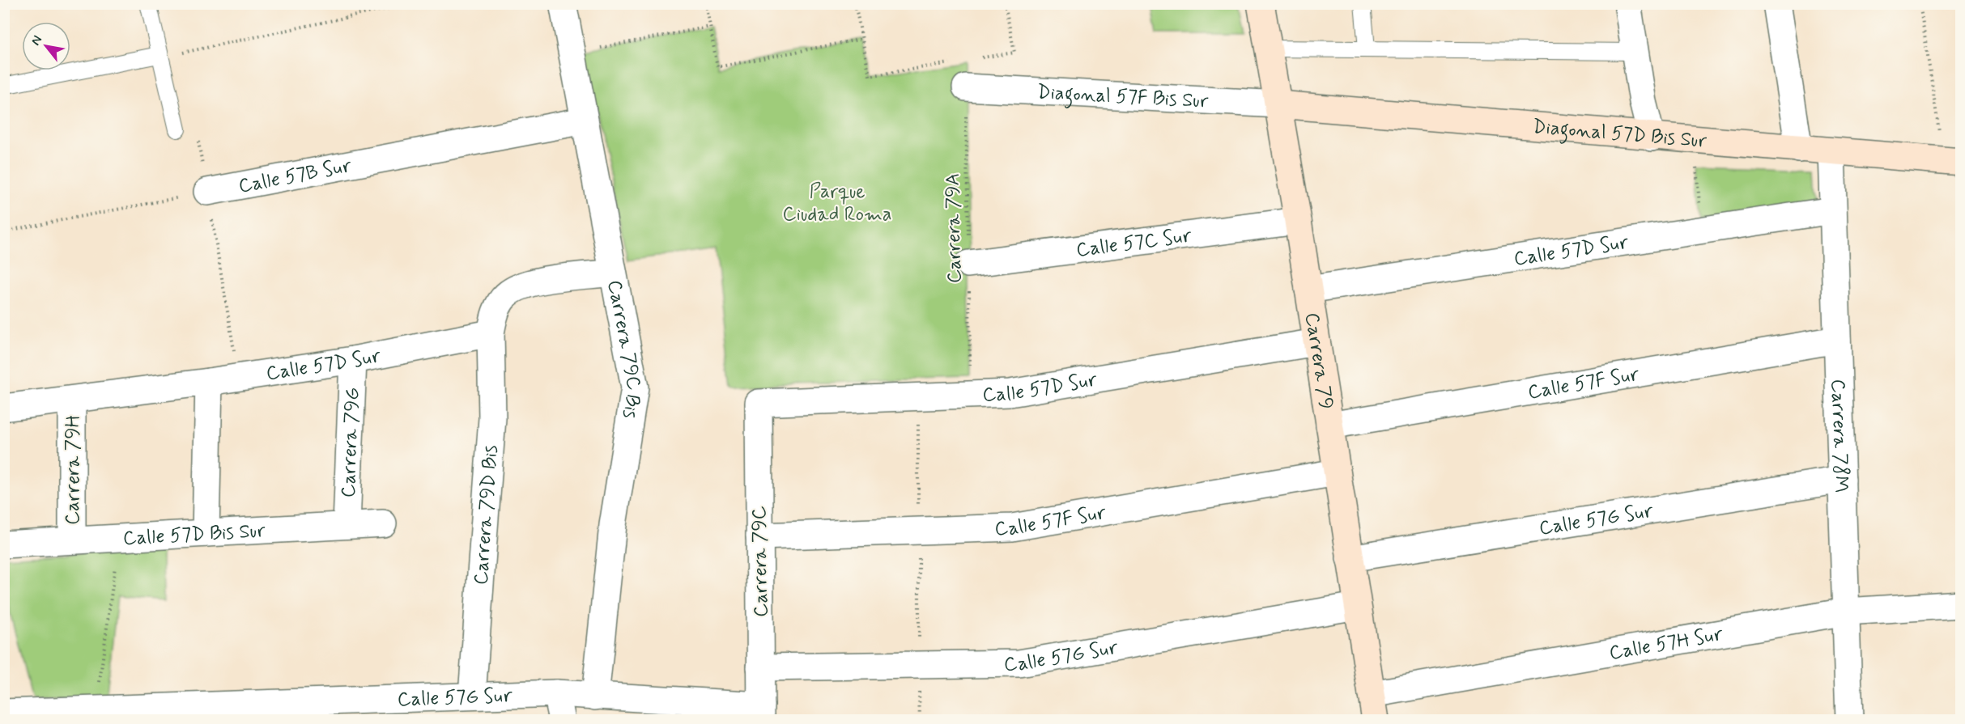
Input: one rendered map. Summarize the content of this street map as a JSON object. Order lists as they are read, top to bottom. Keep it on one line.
{"streets":{"street":["Diagonal 57F Bis Sur","Diagonal 57D Bis Sur","Calle 57B Sur","Calle 57C Sur","Calle 57D Sur","Carrera 79C Bis","Carrera 79","Calle 57F Sur","Carrera 78M","Carrera 79G","Carrera 79H","Carrera 79D Bis","Calle 57G Sur","Calle 57D Bis Sur","Carrera 79C","Calle 57H Sur"],"path":["Carrera 79A"]},"crossings":[["Diagonal 57F Bis Sur","Diagonal 57D Bis Sur"],["Diagonal 57F Bis Sur","Carrera 79A"],["Diagonal 57F Bis Sur","Carrera 79"],["Diagonal 57D Bis Sur","Carrera 79"],["Diagonal 57D Bis Sur","Carrera 78M"],["Calle 57B Sur","Carrera 79C Bis"],["Carrera 79A","Calle 57C Sur"],["Carrera 79A","Calle 57D Sur"],["Calle 57C Sur","Carrera 79"],["Calle 57D Sur","Carrera 79"],["Calle 57D Sur","Carrera 78M"],["Calle 57D Sur","Carrera 79G"],["Calle 57D Sur","Carrera 79H"],["Calle 57D Sur","Carrera 79D Bis"],["Calle 57D Sur","Carrera 79C"],["Carrera 79C Bis","Calle 57G Sur"],["Carrera 79","Calle 57F Sur"],["Carrera 79","Calle 57G Sur"],["Carrera 79","Calle 57H Sur"],["Calle 57F Sur","Carrera 78M"],["Calle 57F Sur","Carrera 79C"],["Carrera 78M","Calle 57G Sur"],["Carrera 78M","Calle 57H Sur"],["Carrera 79G","Calle 57D Bis Sur"],["Carrera 79H","Calle 57D Bis Sur"],["Carrera 79D Bis","Calle 57G Sur"],["Calle 57G Sur","Carrera 79C"]],"parks":["Parque Ciudad Roma"],"north":"top left"}
